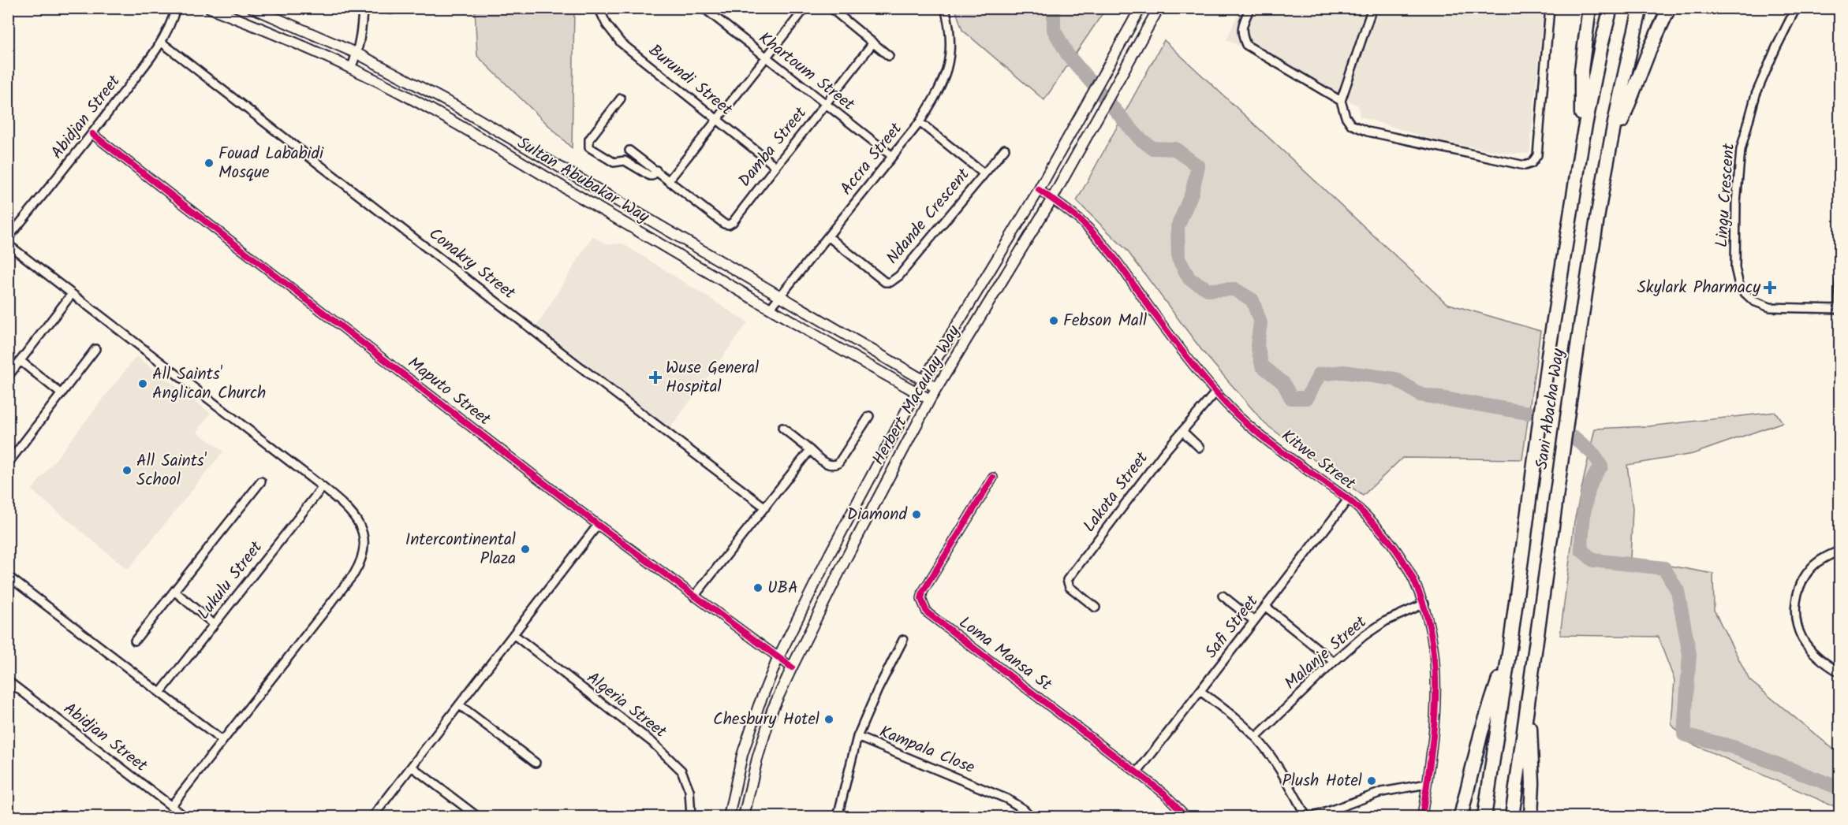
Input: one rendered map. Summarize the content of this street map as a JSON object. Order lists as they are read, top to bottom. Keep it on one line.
{"streets":{"highway":["Sani Abacha Way"],"main road":["Sultan Abubakar Way","Herbert Macaulay Way"],"street":["Khartoum Street","Burundi Street","Abidjan Street","Damba Street","Accra Street","Lingu Crescent","Ndande Crescent","Conakry Street","Maputo Street","Kitwe Street","Lakota Street","Lukulu Street","Safi Street","Malanje Street","Loma Mansa St","Algeria Street","Kampala Close"]},"crossings":[["Khartoum Street","Damba Street"],["Khartoum Street","Accra Street"],["Burundi Street","Damba Street"],["Abidjan Street","Conakry Street"],["Abidjan Street","Maputo Street"],["Accra Street","Sultan Abubakar Way"],["Accra Street","Ndande Crescent"],["Sultan Abubakar Way","Herbert Macaulay Way"],["Maputo Street","Herbert Macaulay Way"],["Herbert Macaulay Way","Kitwe Street"],["Kitwe Street","Lakota Street"],["Kitwe Street","Safi Street"],["Kitwe Street","Malanje Street"],["Safi Street","Loma Mansa St"]],"places":{"other":["Fouad Lababidi Mosque","Febson Mall","All Saints' Anglican Church","All Saints' School","Diamond","Intercontinental Plaza","UBA","Chesbury Hotel","Plush Hotel"],"health":["Skylark Pharmacy","Wuse General Hospital"]}}
